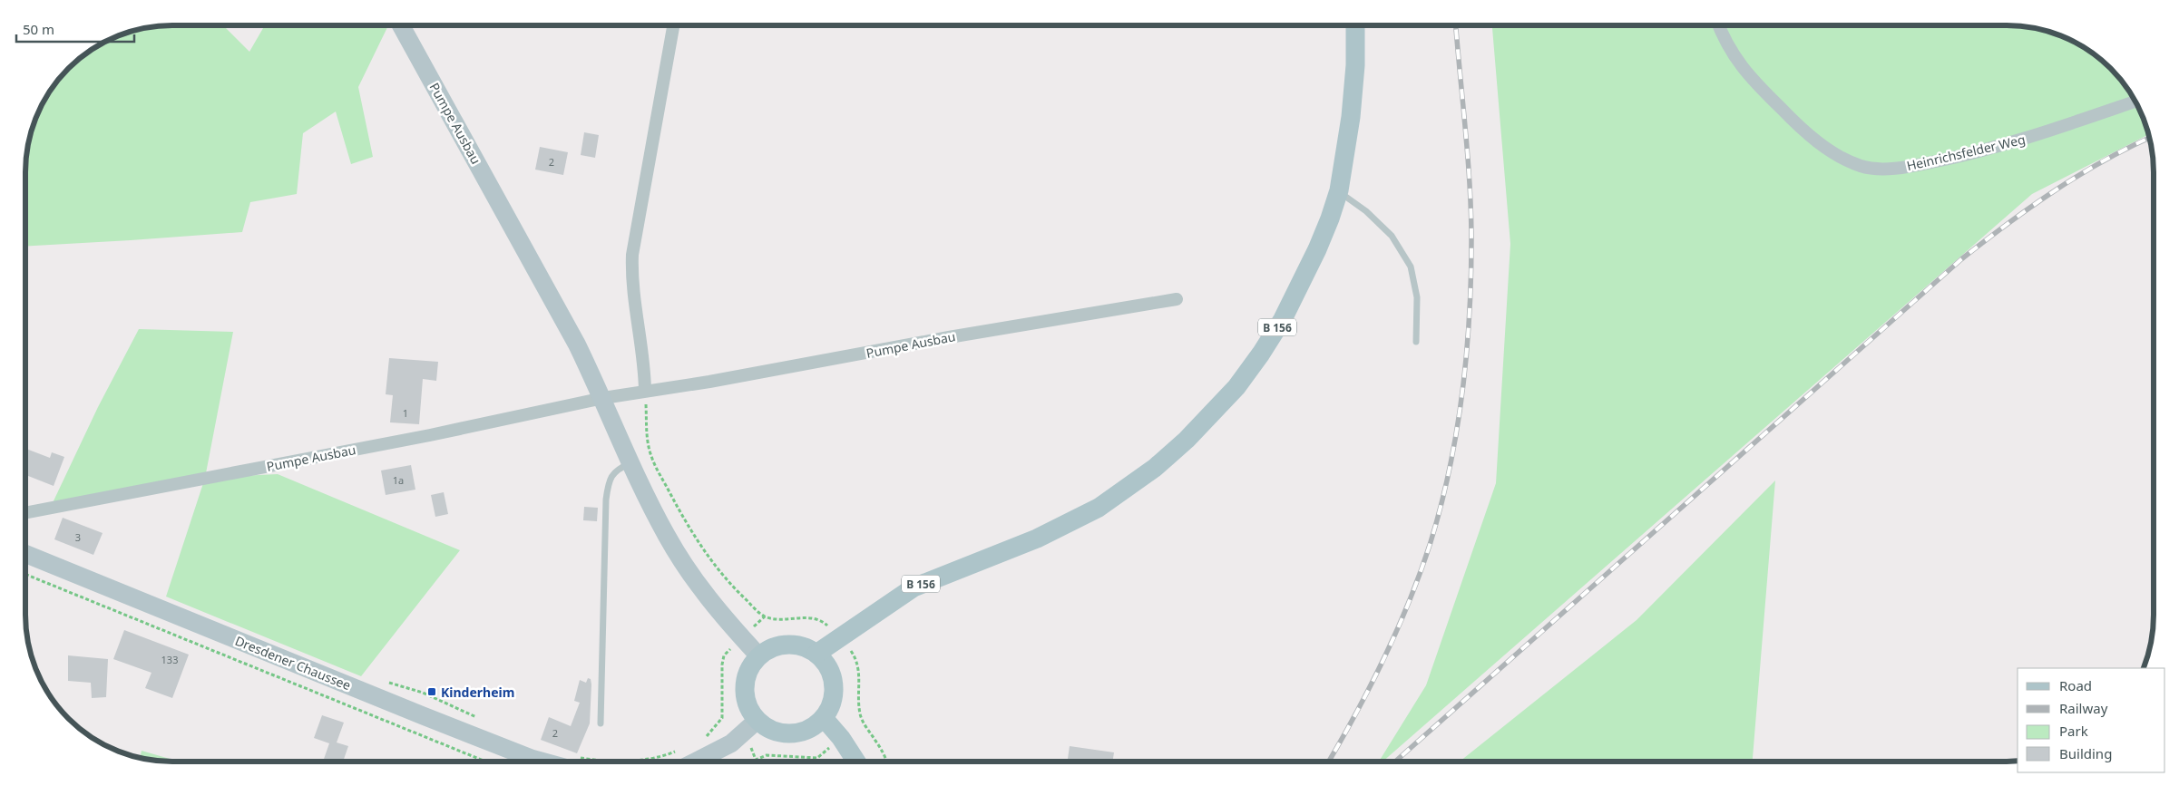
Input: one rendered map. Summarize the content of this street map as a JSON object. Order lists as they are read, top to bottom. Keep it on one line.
{"streets":{"main road":["B 156"],"street":["Pumpe Ausbau","Heinrichsfelder Weg","Dresdener Chaussee"]},"places":{"transit":["Kinderheim"]},"house_numbers":["2","1","1a","3","133","2"],"legend":["Road","Railway","Park","Building"],"scale_bar":"50 m"}
